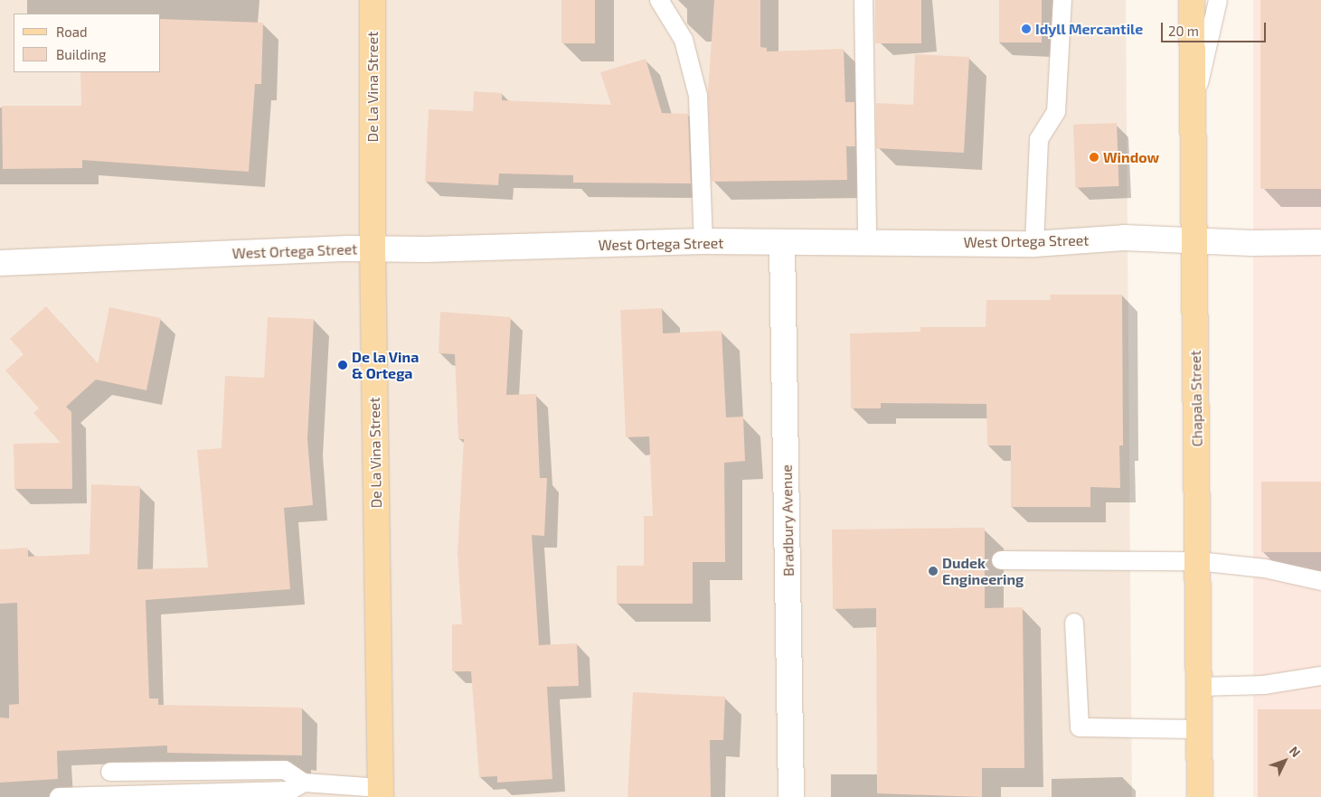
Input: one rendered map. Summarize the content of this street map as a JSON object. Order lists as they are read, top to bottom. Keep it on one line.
{"streets":{"main road":["De La Vina Street","Chapala Street"],"street":["West Ortega Street","Bradbury Avenue"]},"crossings":[["De La Vina Street","West Ortega Street"],["West Ortega Street","Chapala Street"],["West Ortega Street","Bradbury Avenue"]],"places":["Idyll Mercantile","Window","De la Vina & Ortega","Dudek Engineering"],"legend":["Road","Building"],"scale_bar":"20 m","north":"top right"}
